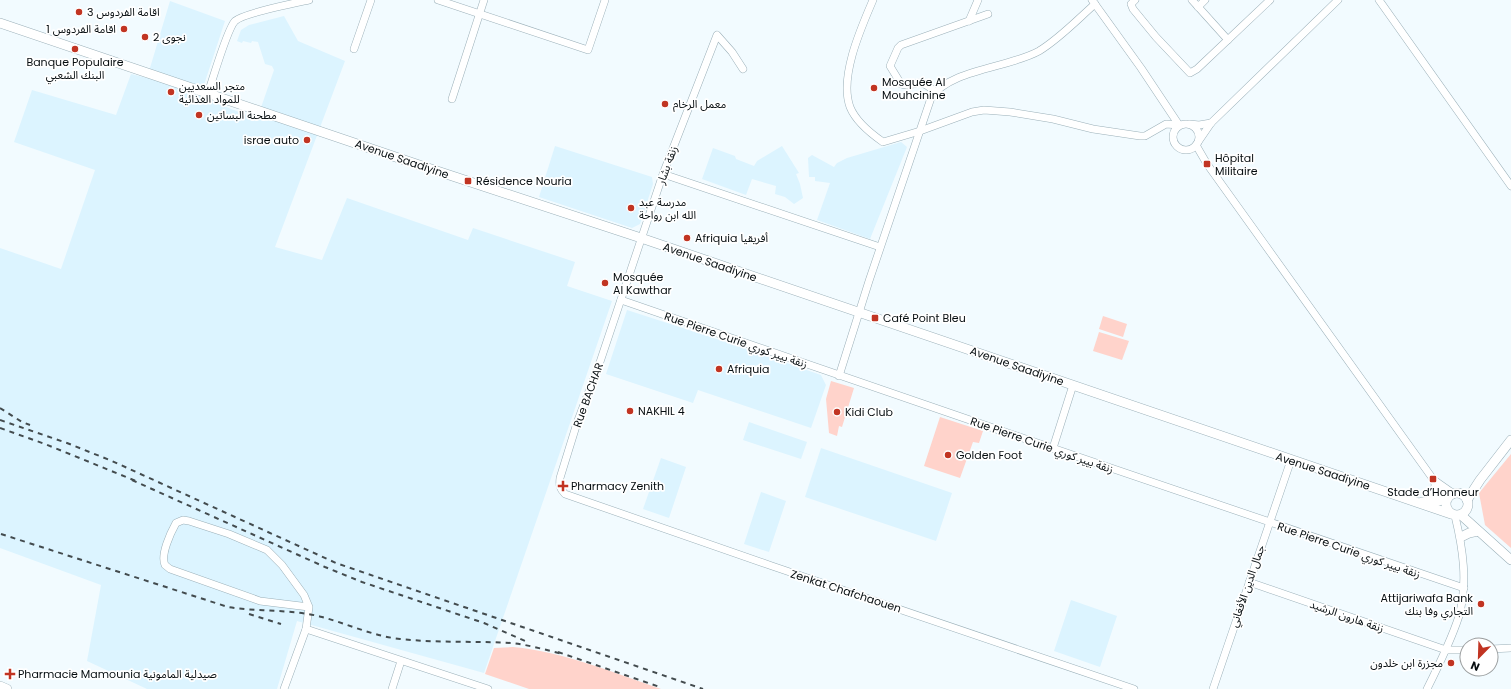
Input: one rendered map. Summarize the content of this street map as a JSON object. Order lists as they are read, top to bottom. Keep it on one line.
{"streets":{"main road":["Avenue Saadiyine"],"street":["زنقة بشار","Rue Pierre Curie زنقة بيير كوري","Rue BACHAR","جمال الدين الأفغاني","Zenkat Chafchaouen","زنقة هارون الرشيد"]},"crossings":[["Avenue Saadiyine","زنقة بشار"],["Avenue Saadiyine","جمال الدين الأفغاني"],["زنقة بشار","Rue Pierre Curie زنقة بيير كوري"],["زنقة بشار","Rue BACHAR"],["Rue Pierre Curie زنقة بيير كوري","Rue BACHAR"],["Rue Pierre Curie زنقة بيير كوري","جمال الدين الأفغاني"],["Rue BACHAR","Zenkat Chafchaouen"],["جمال الدين الأفغاني","زنقة هارون الرشيد"]],"places":{"other":["اقامة الفردوس 3","اقامة الفردوس 1","نجوى 2","Banque Populaire البنك الشعبي","Mosquée Al Mouhcinine","متجر السعديين للمواد الغذائية","معمل الرخام","مطحنة البساتين","israe auto","مدرسة عبد الله ابن رواحة","Afriquia أفريقيا","Mosquée Al Kawthar","Afriquia","NAKHIL 4","Kidi Club","Golden Foot","Attijariwafa Bank التجاري وفا بنك","مجزرة ابن خلدون"],"transit":["Hôpital Militaire","Résidence Nouria","Café Point Bleu","Stade d’Honneur"],"health":["Pharmacy Zenith","Pharmacie Mamounia صيدلية المامونية"]},"north":"bottom left"}
